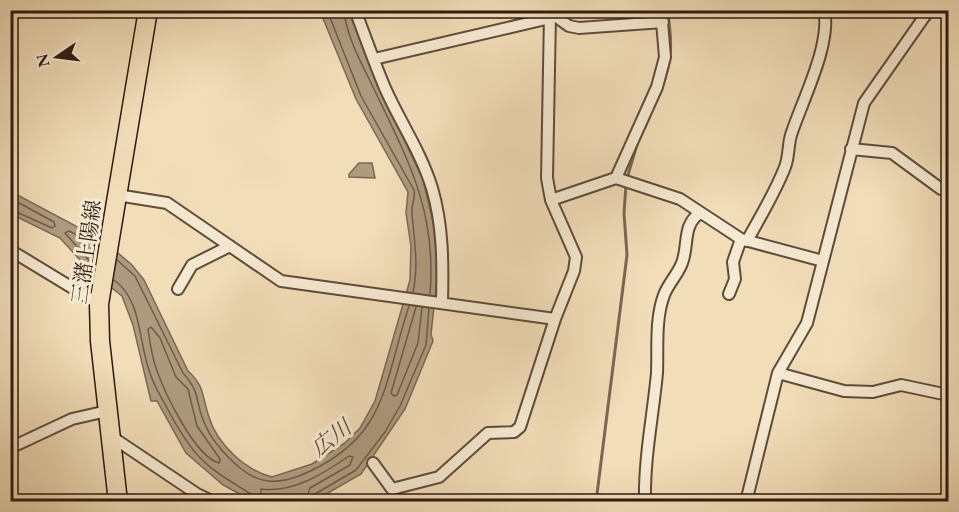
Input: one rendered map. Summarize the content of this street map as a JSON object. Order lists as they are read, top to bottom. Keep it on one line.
{"streets":{"main road":["三潴上陽線"]},"water":["広川"],"north":"left"}
